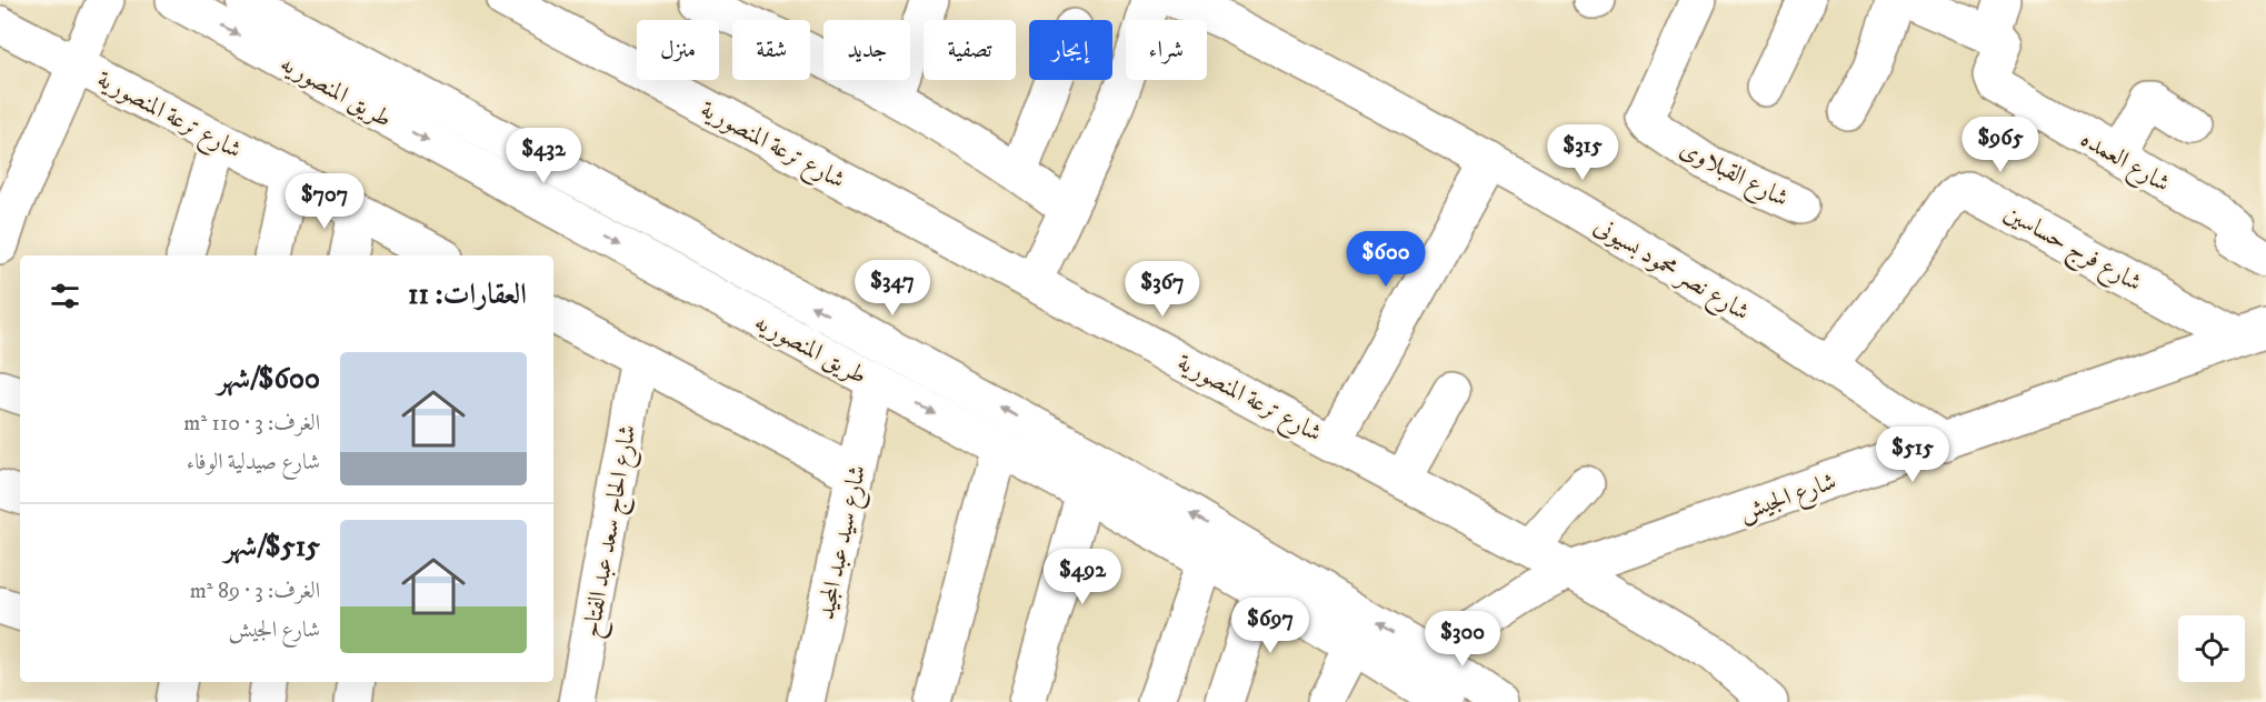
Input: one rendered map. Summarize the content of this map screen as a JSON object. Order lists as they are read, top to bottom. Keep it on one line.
{"streets":{"street":["طريق المنصوريه","شارع ترعة المنصورية","شارع العمده","شارع القبلاوى","شارع فرج حساسين","شارع نصر محمود بسيونى","شارع الجيش","شارع الحاج سعد عبد الفتاح","شارع سيد عبد المجيد"]},"crossings":[["طريق المنصوريه","شارع الجيش"],["طريق المنصوريه","شارع سيد عبد المجيد"],["شارع ترعة المنصورية","شارع الجيش"],["شارع فرج حساسين","شارع نصر محمود بسيونى"],["شارع فرج حساسين","شارع الجيش"],["شارع نصر محمود بسيونى","شارع الجيش"]],"page":{"chip":["شراء","إيجار","تصفية","جديد","شقة","منزل"],"price":["$965","$315","$432","$707","$600","$347","$367","$515","$492","$697","$300"],"heading":"العقارات: 11","list":[{"name":"$600/شهر","note":"الغرف: 3 · 110 m² · شارع صيدلية الوفاء"},{"name":"$515/شهر","note":"الغرف: 3 · 89 m² · شارع الجيش"}]}}
